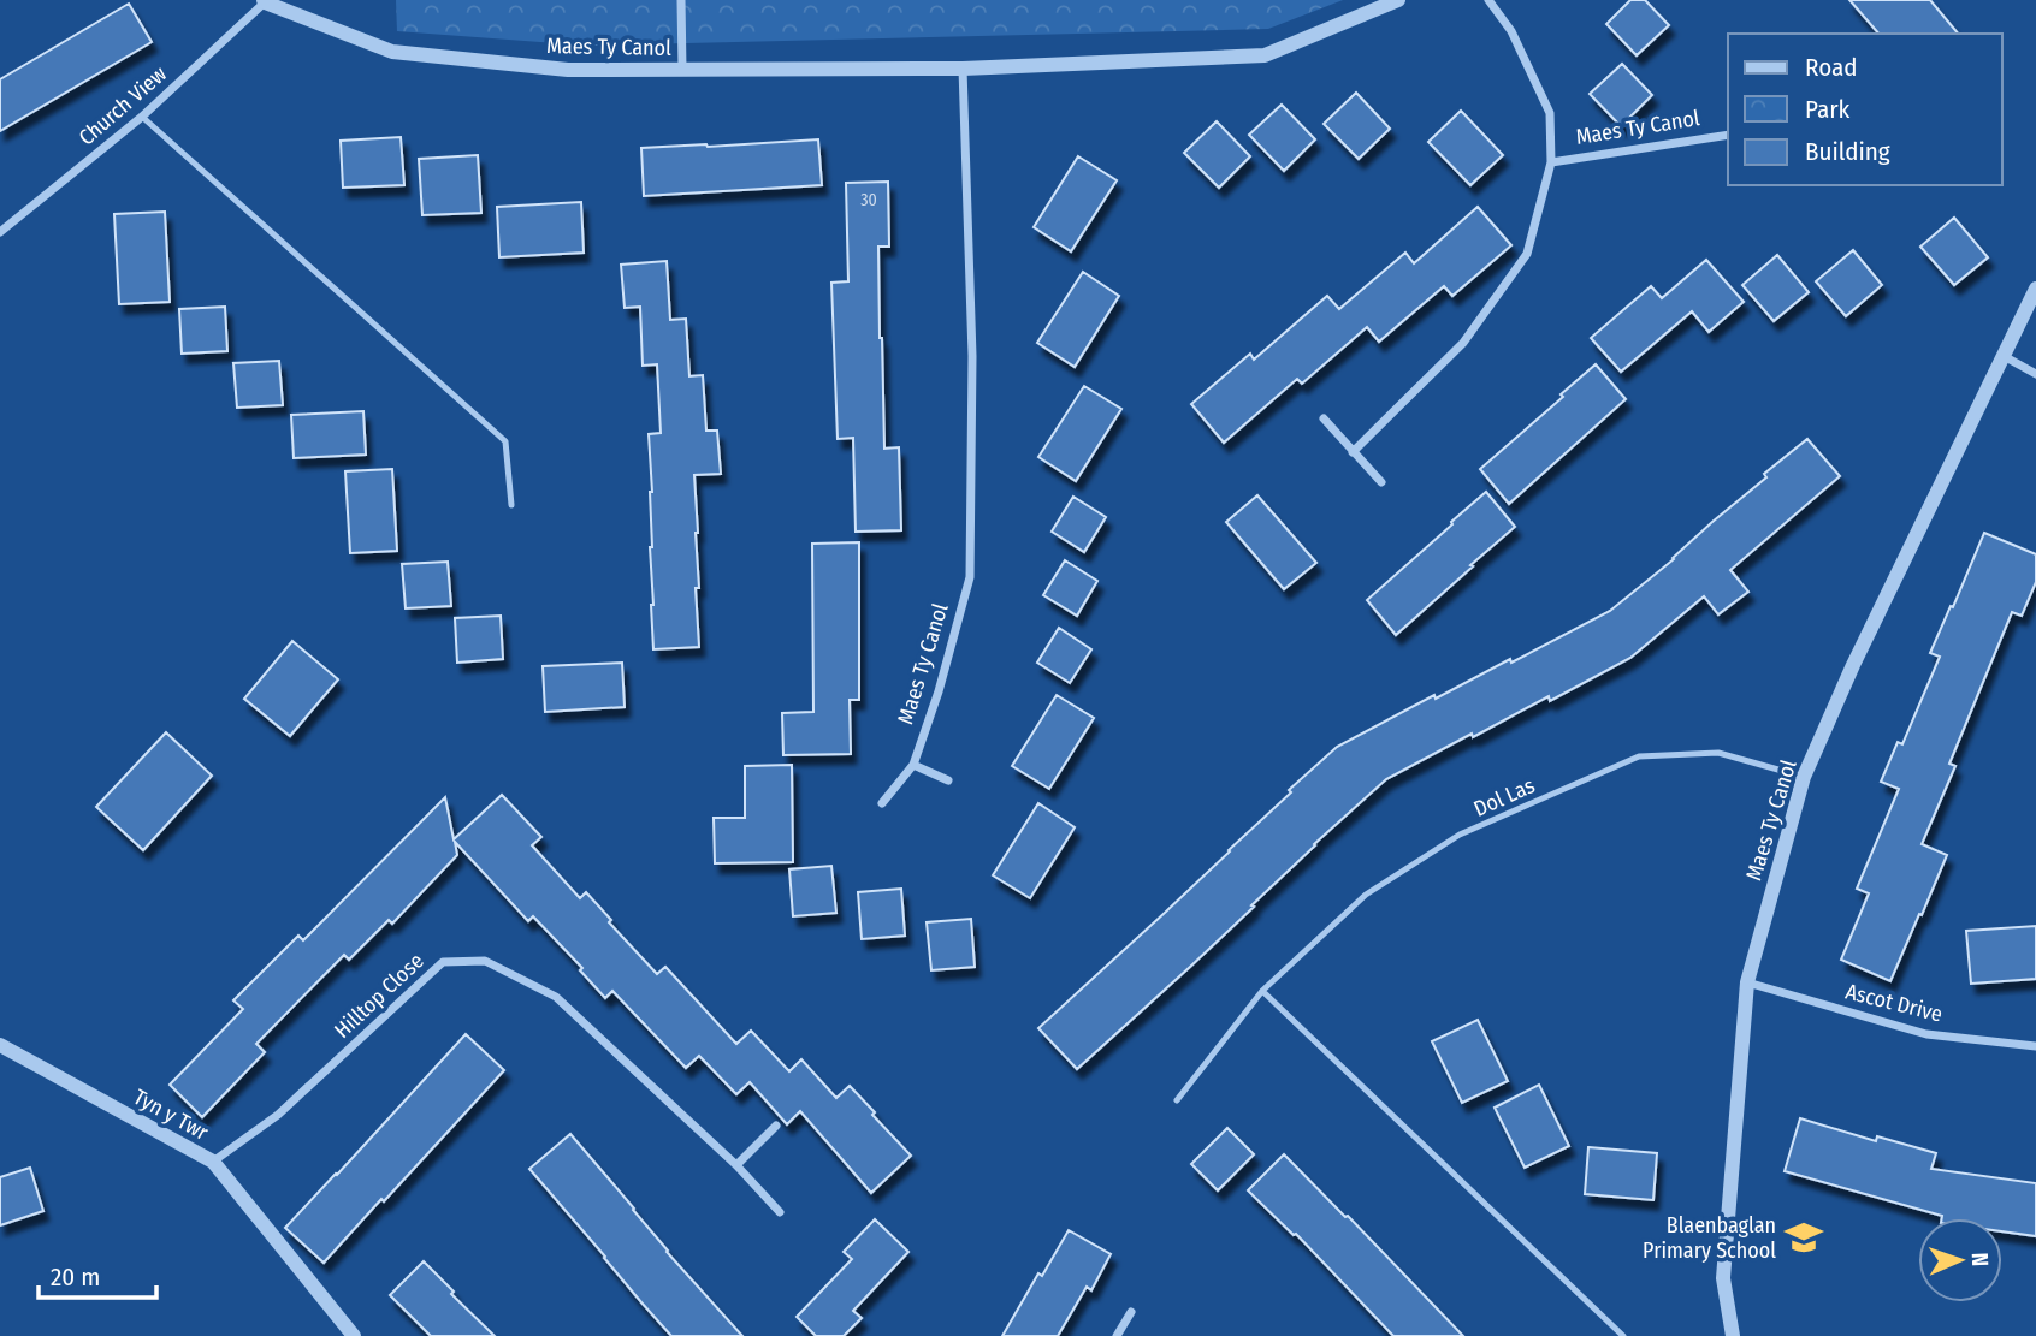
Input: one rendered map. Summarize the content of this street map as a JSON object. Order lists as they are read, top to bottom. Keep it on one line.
{"streets":{"street":["Maes Ty Canol","Church View","Hilltop Close","Ascot Drive","Tyn y Twr"],"lane":["Dol Las"]},"crossings":[["Maes Ty Canol","Church View"],["Maes Ty Canol","Dol Las"],["Maes Ty Canol","Ascot Drive"],["Hilltop Close","Tyn y Twr"]],"places":{"school or university":["Blaenbaglan Primary School"]},"house_numbers":["30"],"legend":["Road","Park","Building"],"scale_bar":"20 m","north":"right"}
